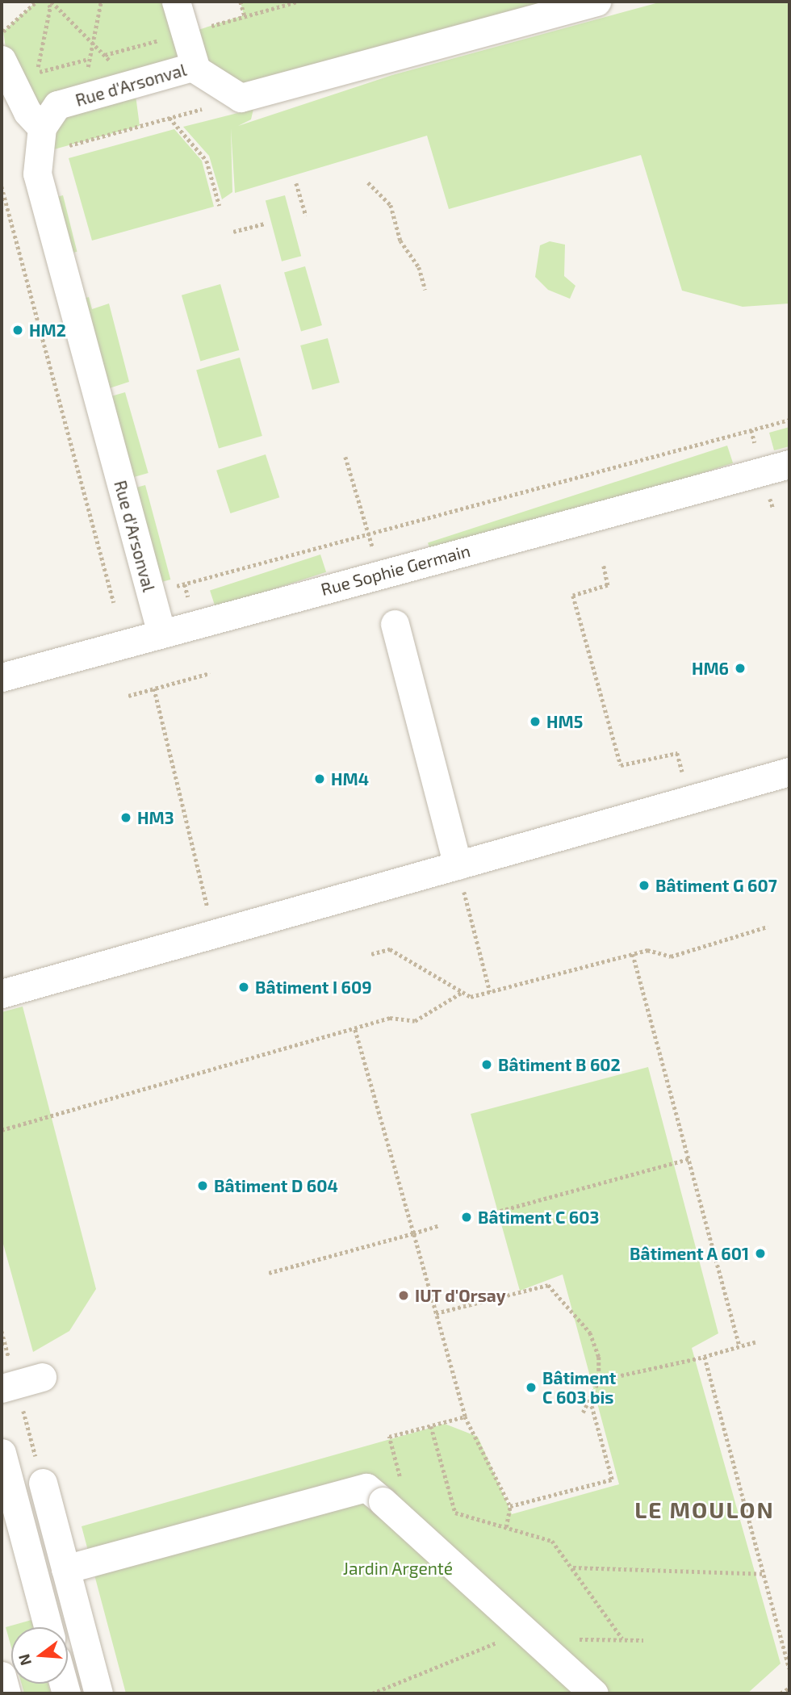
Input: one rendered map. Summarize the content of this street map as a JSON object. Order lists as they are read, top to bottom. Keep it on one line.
{"streets":{"street":["Rue d'Arsonval","Rue Sophie Germain"]},"crossings":[["Rue d'Arsonval","Rue Sophie Germain"]],"districts":["LE MOULON"],"parks":["Jardin Argenté"],"places":["HM2","HM6","HM5","HM4","HM3","Bâtiment G 607","Bâtiment I 609","Bâtiment B 602","Bâtiment D 604","Bâtiment C 603","Bâtiment A 601","IUT d'Orsay","Bâtiment C 603 bis"],"north":"left"}
